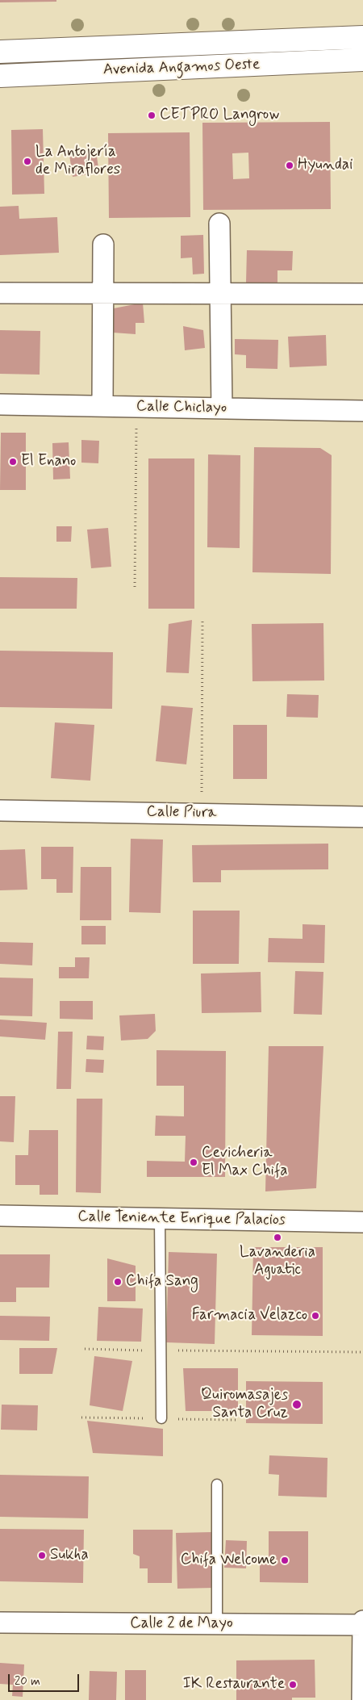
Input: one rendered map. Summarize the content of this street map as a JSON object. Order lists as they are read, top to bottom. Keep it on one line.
{"streets":{"main road":["Avenida Angamos Oeste"],"street":["Calle Chiclayo","Calle Piura","Calle Teniente Enrique Palacios","Calle 2 de Mayo"]},"places":["CETPRO Langrow","La Antojería de Miraflores","Hyundai","El Enano","Cevicheria El Max Chifa","Lavanderia Aguatic","Chifa Sang","Farmacia Velazco","Quiromasajes Santa Cruz","Sukha","Chifa Welcome","IK Restaurante"],"scale_bar":"20 m"}
